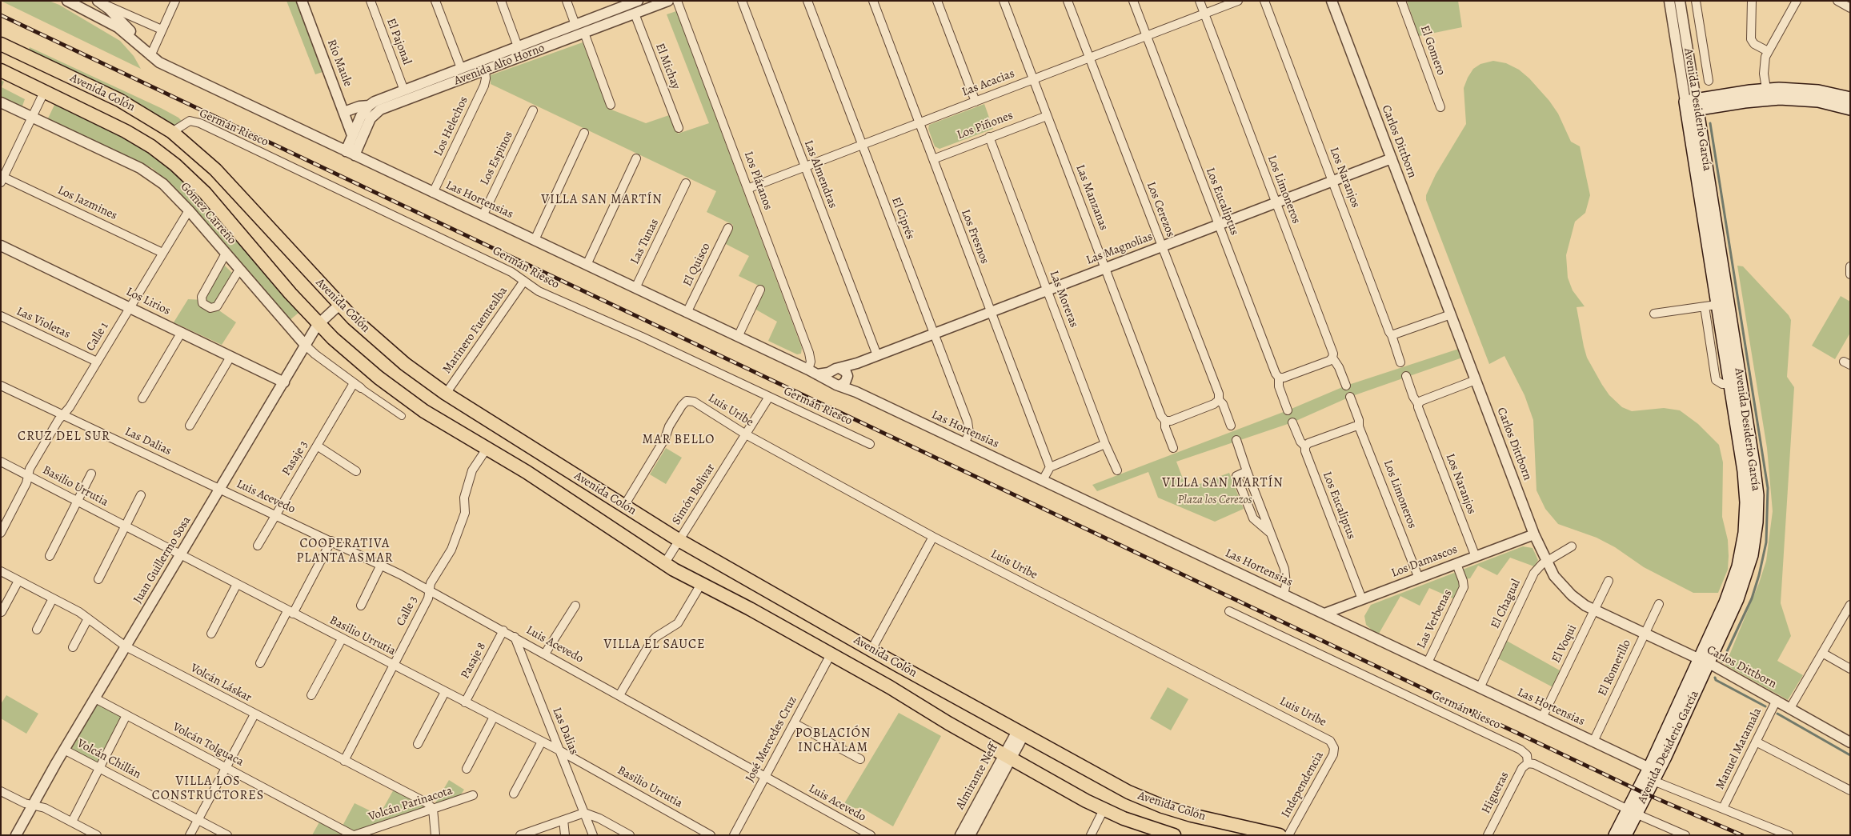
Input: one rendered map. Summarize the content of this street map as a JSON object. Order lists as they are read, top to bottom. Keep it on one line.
{"streets":{"main road":["Avenida Colón","Avenida Desiderio García"],"street":["El Pajonal","El Gomero","Río Maule","Avenida Alto Horno","El Michay","Las Acacias","Los Piñones","Los Helechos","Germán Riesco","Carlos Dittborn","Los Espinos","Las Almendras","Los Naranjos","Los Plátanos","Los Limoneros","Las Manzanas","Las Hortensias","Los Eucaliptus","Los Jazmines","Los Cerezos","Gómez Carreño","El Ciprés","Los Fresnos","Las Tunas","Las Magnolias","El Quisco","Las Moreras","Los Lirios","Las Violetas","Marinero Fuentealba","Calle 1","Luis Uribe","Las Dalias","Pasaje 3","Basilio Urrutia","Simón Bolívar","Luis Acevedo","Juan Guillermo Sosa","Los Damascos","El Chagual","Calle 3","Las Verbenas","El Voqui","Pasaje 8","El Romerillo","Volcán Láskar","José Mercedes Cruz","Volcán Tolguaca","Manuel Matamala","Volcán Chillán","Almirante Neff","Independencia","Higueras","Volcán Parinacota"]},"crossings":[["El Pajonal","Avenida Alto Horno"],["Río Maule","Avenida Alto Horno"],["Avenida Alto Horno","El Michay"],["Avenida Alto Horno","Los Helechos"],["Avenida Alto Horno","Las Hortensias"],["Las Acacias","Las Almendras"],["Las Acacias","Los Plátanos"],["Las Acacias","Los Limoneros"],["Las Acacias","Las Manzanas"],["Las Acacias","Los Eucaliptus"],["Las Acacias","Los Cerezos"],["Las Acacias","El Ciprés"],["Las Acacias","Los Fresnos"],["Avenida Colón","Germán Riesco"],["Avenida Colón","Marinero Fuentealba"],["Avenida Colón","Luis Uribe"],["Avenida Colón","Simón Bolívar"],["Avenida Colón","Juan Guillermo Sosa"],["Avenida Colón","Calle 3"],["Avenida Colón","José Mercedes Cruz"],["Avenida Colón","Almirante Neff"],["Avenida Desiderio García","Carlos Dittborn"],["Avenida Desiderio García","Las Hortensias"],["Los Piñones","Las Manzanas"],["Los Piñones","Los Fresnos"],["Los Piñones","Las Moreras"],["Los Helechos","Las Hortensias"],["Germán Riesco","Marinero Fuentealba"],["Germán Riesco","Simón Bolívar"],["Germán Riesco","Higueras"],["Carlos Dittborn","Las Magnolias"],["Carlos Dittborn","Los Damascos"],["Carlos Dittborn","El Chagual"],["Carlos Dittborn","El Voqui"],["Carlos Dittborn","El Romerillo"],["Carlos Dittborn","Manuel Matamala"],["Los Espinos","Las Hortensias"],["Las Almendras","Las Magnolias"],["Los Naranjos","Las Magnolias"],["Los Naranjos","Los Damascos"],["Los Plátanos","Las Hortensias"],["Los Limoneros","Las Magnolias"],["Los Limoneros","Los Damascos"],["Las Manzanas","Las Magnolias"],["Las Hortensias","El Ciprés"],["Las Hortensias","Las Tunas"],["Las Hortensias","Las Magnolias"],["Las Hortensias","El Quisco"],["Las Hortensias","Los Damascos"],["Las Hortensias","El Chagual"],["Las Hortensias","Las Verbenas"],["Las Hortensias","El Voqui"],["Las Hortensias","El Romerillo"],["Los Eucaliptus","Las Magnolias"],["Los Eucaliptus","Los Damascos"],["Los Jazmines","Calle 1"],["Los Cerezos","Las Magnolias"],["Gómez Carreño","Calle 1"],["Gómez Carreño","Pasaje 3"],["Gómez Carreño","Juan Guillermo Sosa"],["El Ciprés","Las Magnolias"],["Los Fresnos","Las Magnolias"],["Las Magnolias","Las Moreras"],["Los Lirios","Calle 1"],["Los Lirios","Juan Guillermo Sosa"],["Las Violetas","Calle 1"],["Calle 1","Las Dalias"],["Calle 1","Basilio Urrutia"],["Luis Uribe","Simón Bolívar"],["Luis Uribe","Independencia"],["Las Dalias","Basilio Urrutia"],["Las Dalias","Luis Acevedo"],["Las Dalias","Juan Guillermo Sosa"],["Pasaje 3","Luis Acevedo"],["Basilio Urrutia","Juan Guillermo Sosa"],["Basilio Urrutia","Calle 3"],["Basilio Urrutia","Pasaje 8"],["Luis Acevedo","Juan Guillermo Sosa"],["Luis Acevedo","Calle 3"],["Luis Acevedo","Pasaje 8"],["Luis Acevedo","José Mercedes Cruz"],["Juan Guillermo Sosa","Volcán Láskar"],["Juan Guillermo Sosa","Volcán Tolguaca"],["Juan Guillermo Sosa","Volcán Chillán"],["Los Damascos","Las Verbenas"],["Calle 3","Volcán Láskar"],["Volcán Láskar","Volcán Parinacota"],["Volcán Tolguaca","Volcán Parinacota"]],"districts":["VILLA SAN MARTÍN","CRUZ DEL SUR","MAR BELLO","VILLA SAN MARTÍN","COOPERATIVA PLANTA ASMAR","VILLA EL SAUCE","POBLACIÓN INCHALAM","VILLA LOS CONSTRUCTORES"],"parks":["Plaza los Cerezos"]}
